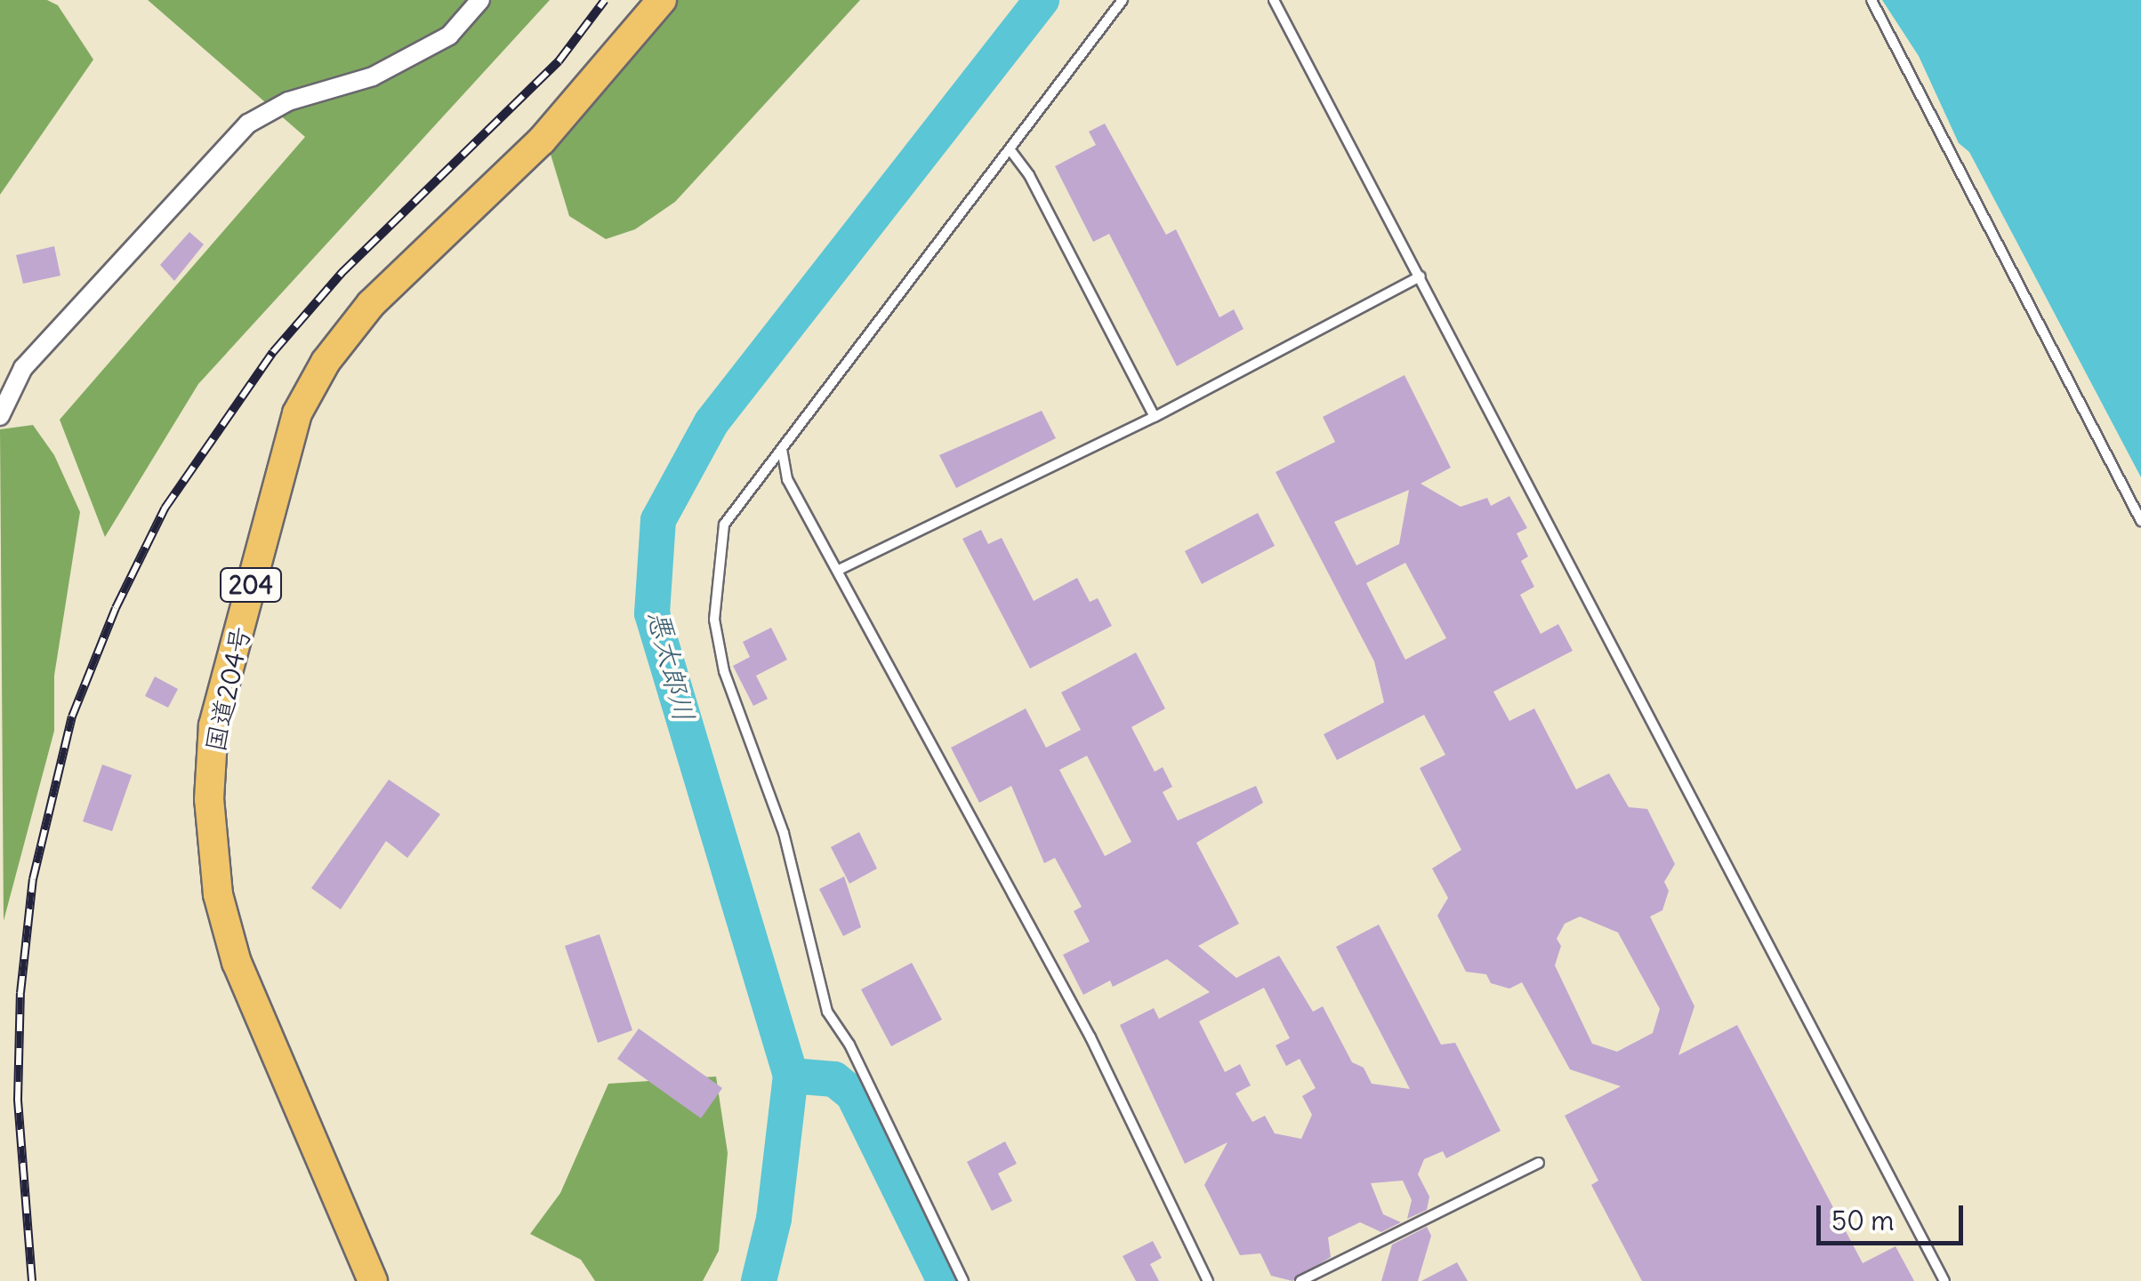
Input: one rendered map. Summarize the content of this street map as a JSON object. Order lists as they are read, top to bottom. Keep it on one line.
{"streets":{"highway":["204","国道204号"]},"water":["悪太郎川"],"scale_bar":"50 m"}
